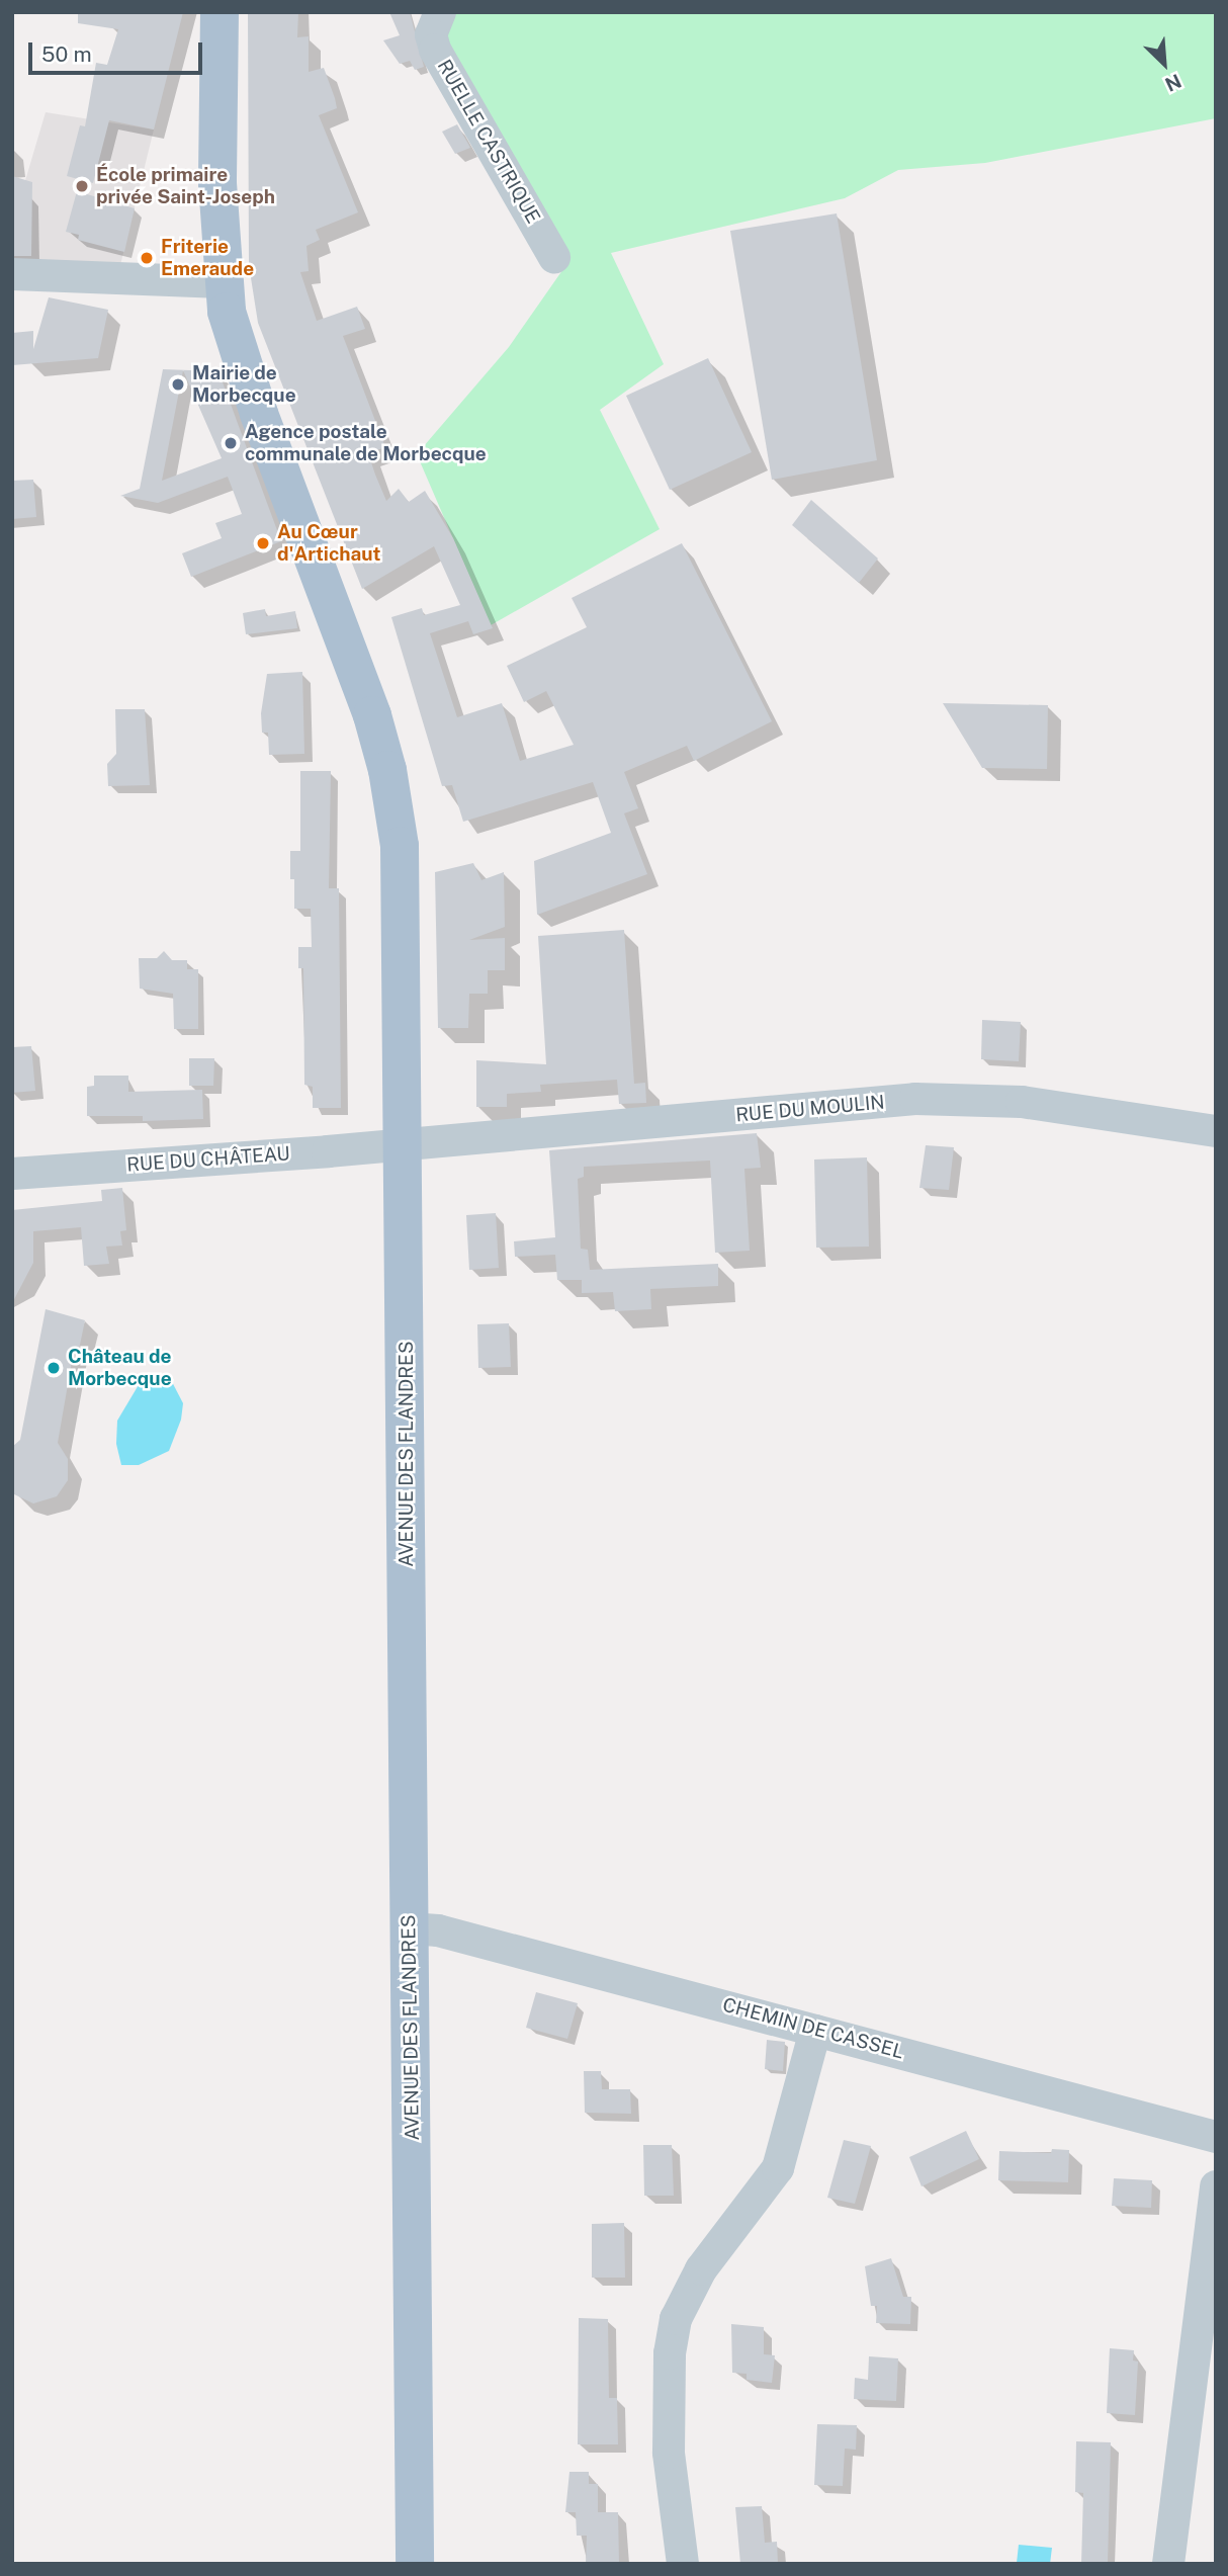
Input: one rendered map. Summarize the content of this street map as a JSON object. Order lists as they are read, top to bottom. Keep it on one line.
{"streets":{"main road":["AVENUE DES FLANDRES"],"street":["RUELLE CASTRIQUE","RUE DU MOULIN","RUE DU CHÂTEAU","CHEMIN DE CASSEL"]},"crossings":[["RUE DU MOULIN","RUE DU CHÂTEAU"],["RUE DU MOULIN","AVENUE DES FLANDRES"],["RUE DU CHÂTEAU","AVENUE DES FLANDRES"],["AVENUE DES FLANDRES","CHEMIN DE CASSEL"]],"places":["École primaire privée Saint-Joseph","Friterie Emeraude","Mairie de Morbecque","Agence postale communale de Morbecque","Au Cœur d'Artichaut","Château de Morbecque"],"scale_bar":"50 m","north":"bottom right"}
